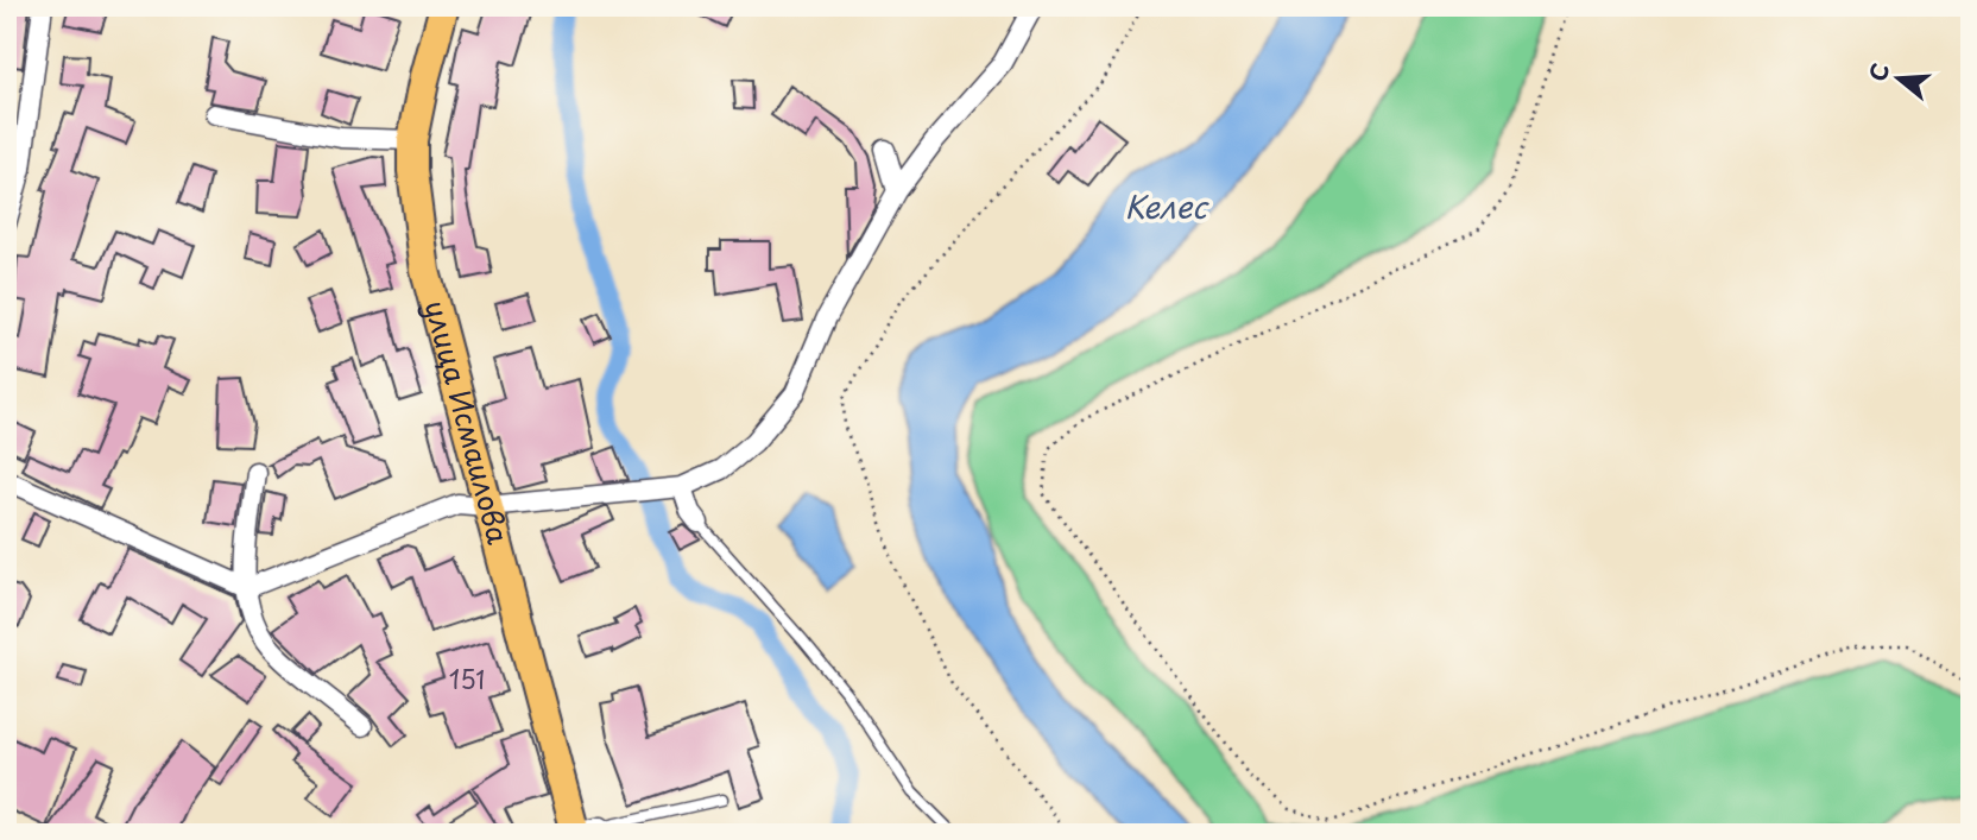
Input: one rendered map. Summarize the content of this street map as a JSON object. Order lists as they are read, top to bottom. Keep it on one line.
{"streets":{"main road":["улица Исмаилова"]},"water":["Келес"],"house_numbers":["151"],"north":"left"}
